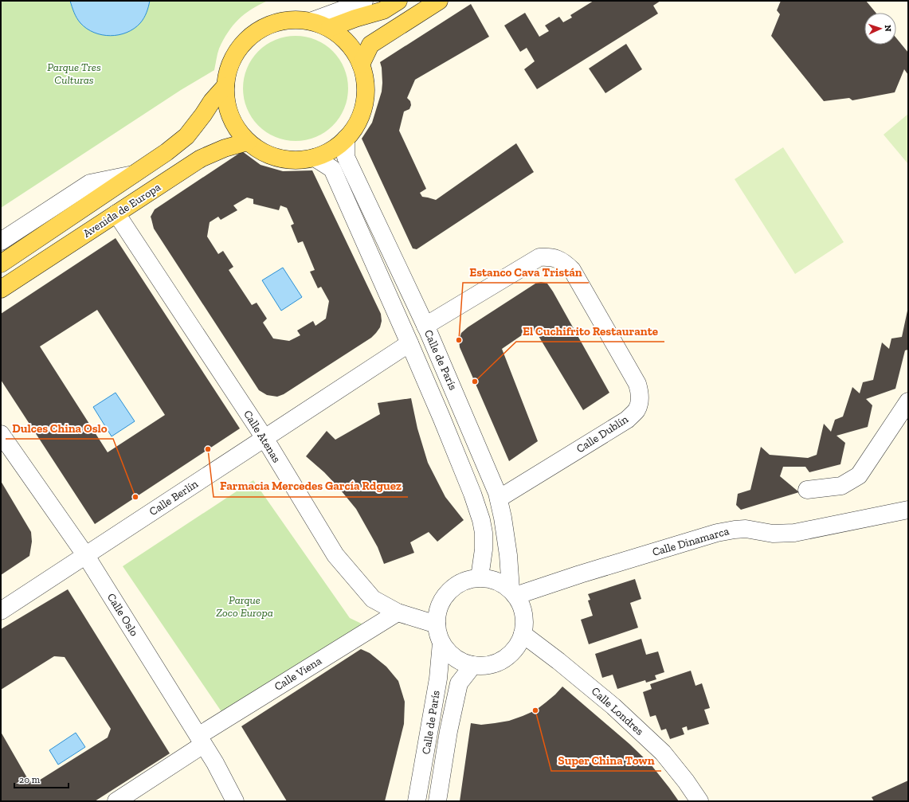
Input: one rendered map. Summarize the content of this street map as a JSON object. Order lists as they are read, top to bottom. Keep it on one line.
{"streets":{"main road":["Avenida de Europa"],"street":["Calle de París","Calle Dublín","Calle Atenas","Calle Berlín","Calle Dinamarca","Calle Oslo","Calle Viena","Calle Londres"]},"crossings":[["Avenida de Europa","Calle Atenas"],["Calle de París","Calle Dublín"],["Calle de París","Calle Atenas"],["Calle de París","Calle Berlín"],["Calle de París","Calle Dinamarca"],["Calle de París","Calle Londres"],["Calle Atenas","Calle Berlín"],["Calle Atenas","Calle Dinamarca"],["Calle Atenas","Calle Viena"],["Calle Atenas","Calle Londres"],["Calle Berlín","Calle Oslo"],["Calle Dinamarca","Calle Londres"],["Calle Oslo","Calle Viena"]],"parks":["Parque Tres Culturas","Parque Zoco Europa"],"places":["Estanco Cava Tristán","El Cuchifrito Restaurante","Farmacia Mercedes García Rdguez","Dulces China Oslo","Super China Town"],"scale_bar":"20 m","north":"right"}
